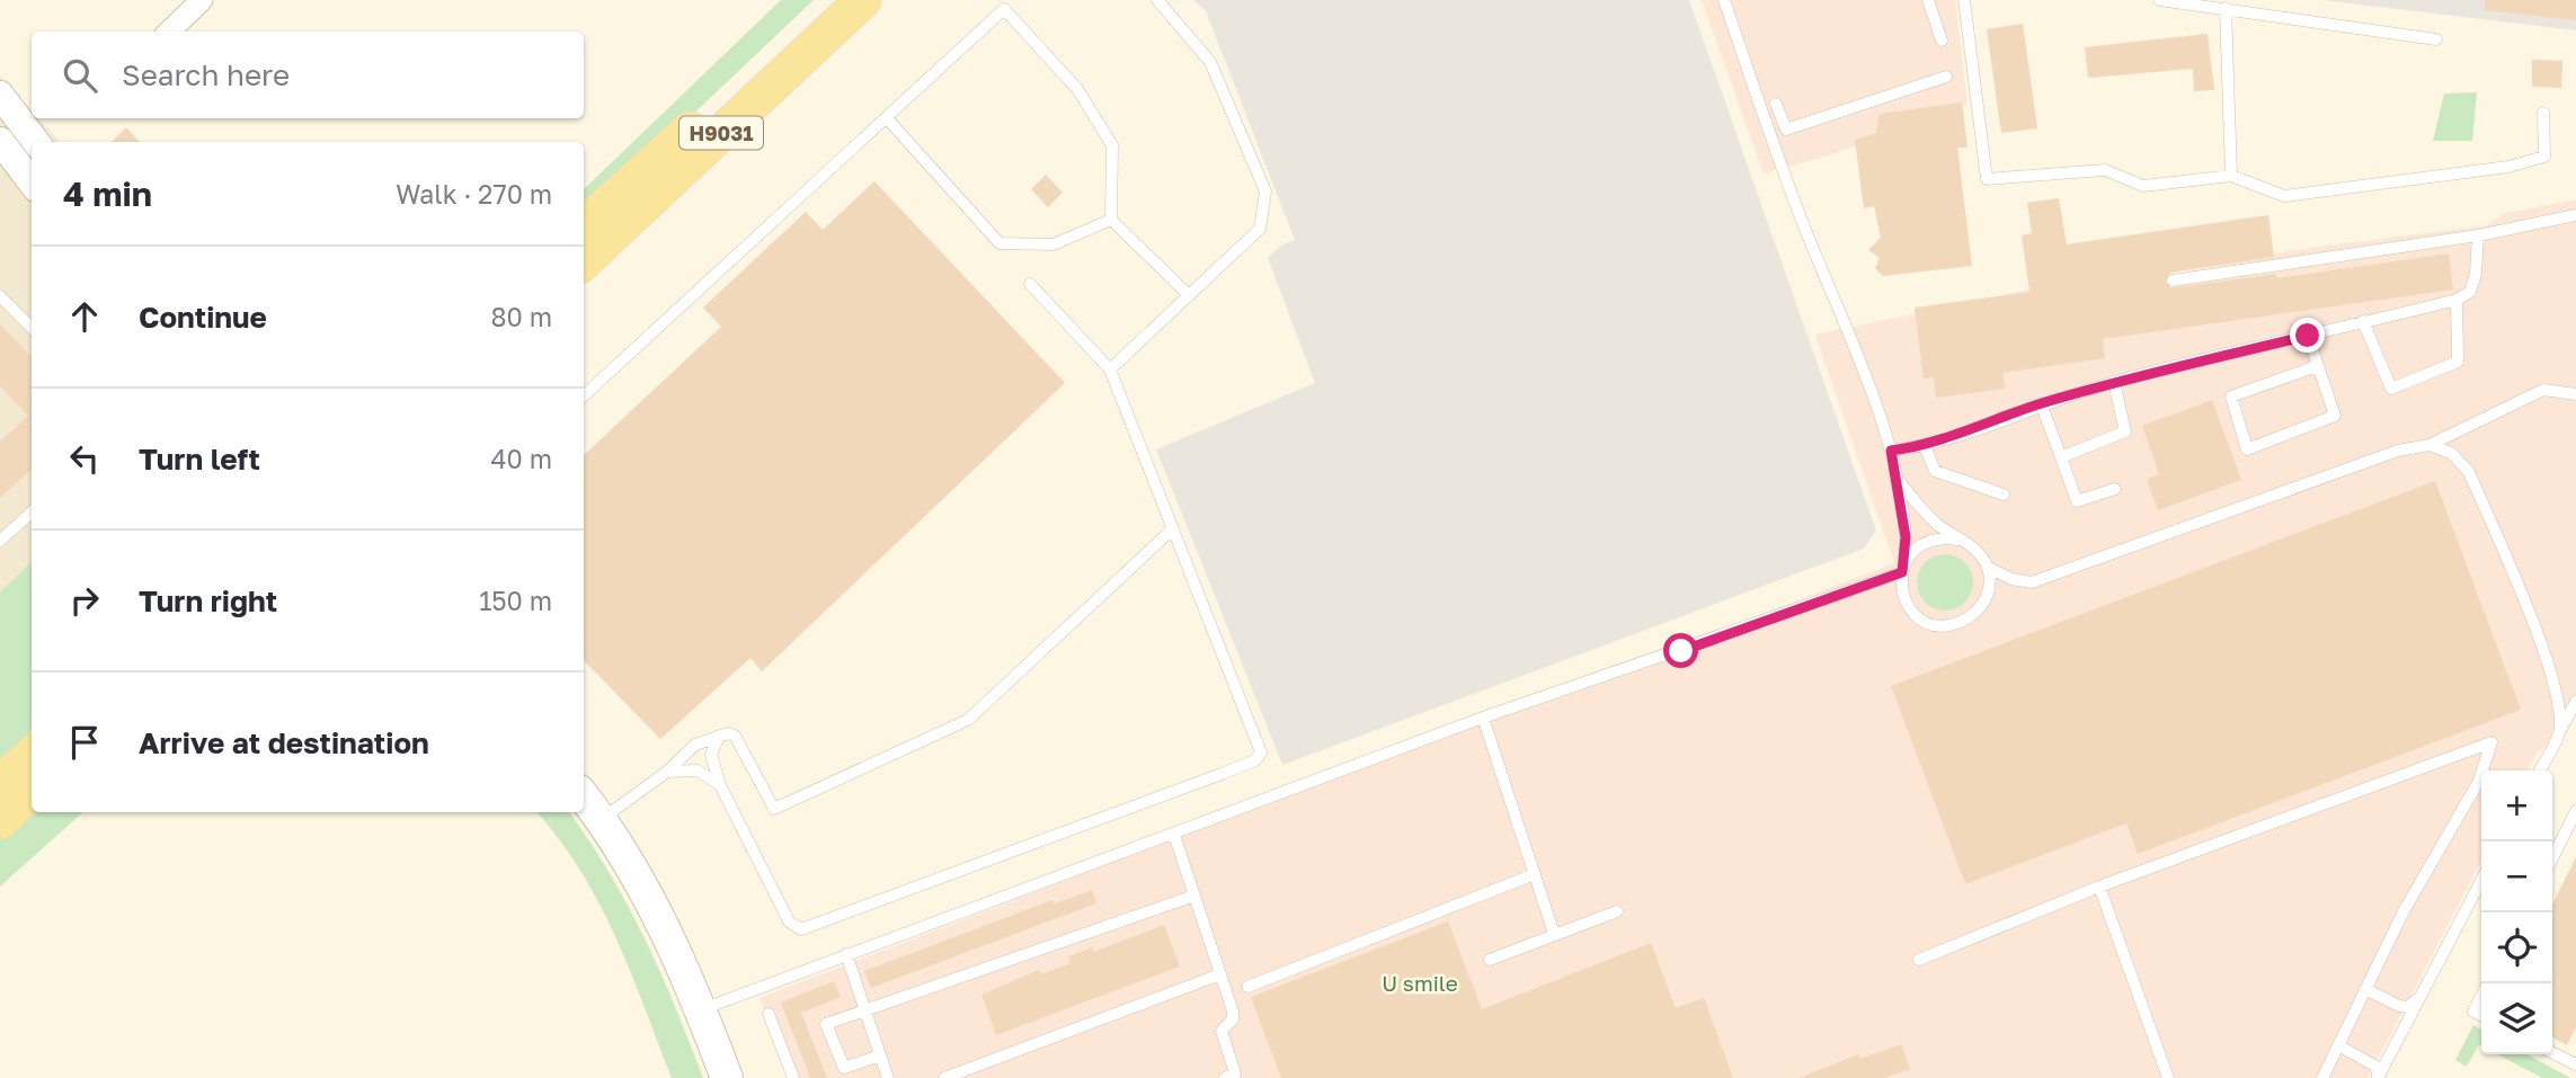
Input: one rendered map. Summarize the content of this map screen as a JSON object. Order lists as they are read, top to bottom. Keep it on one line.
{"streets":{"main road":["Н9031"]},"parks":["U smile"],"page":{"search":"Search here","heading":["4 min","Walk · 270 m"],"list":[["Continue","80 m"],["Turn left","40 m"],["Turn right","150 m"],"Arrive at destination"],"map_buttons":["+","−"]}}
